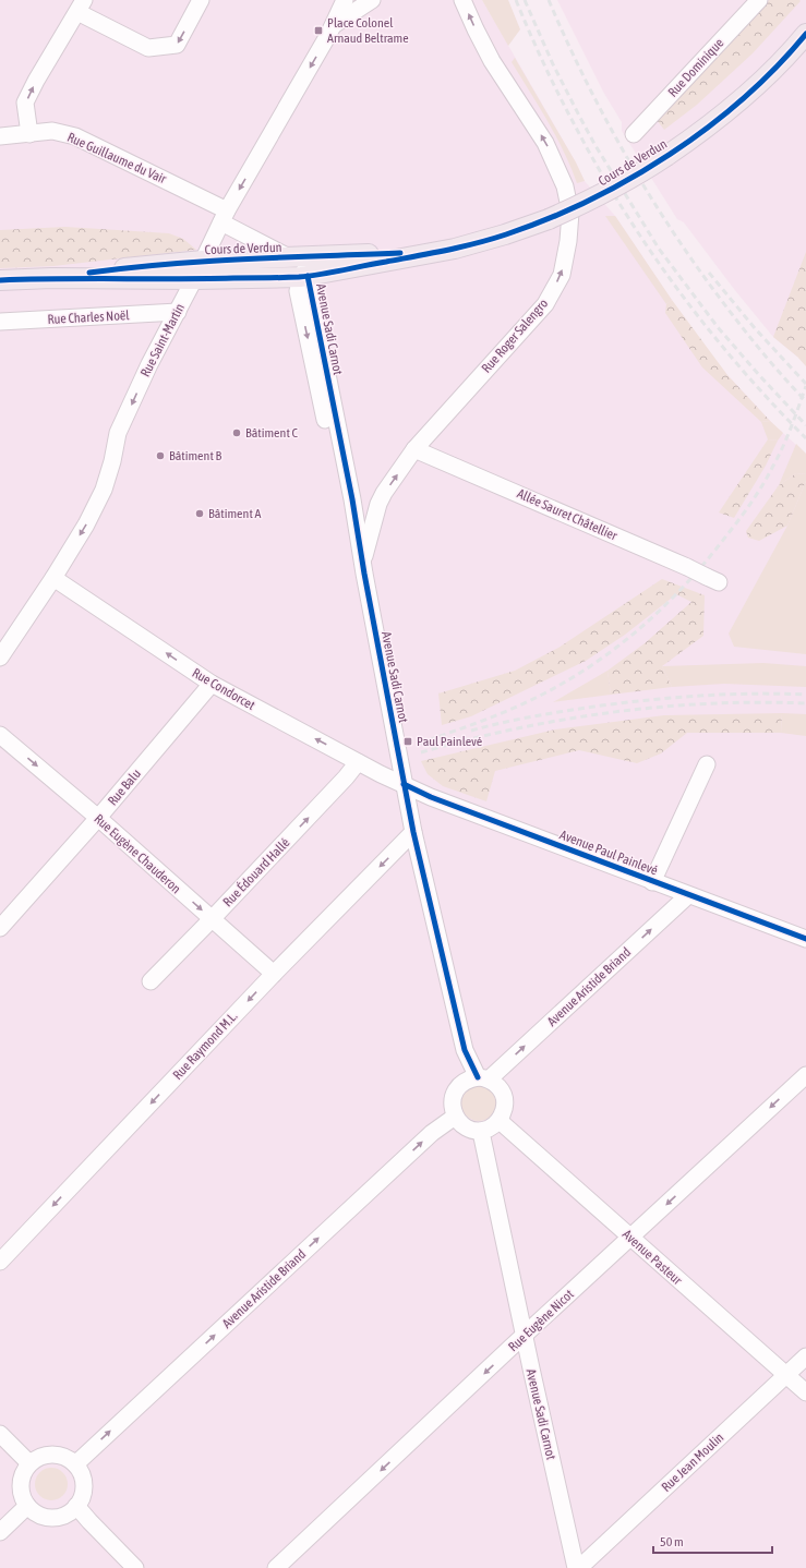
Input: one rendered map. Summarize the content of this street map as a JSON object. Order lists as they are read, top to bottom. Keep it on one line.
{"streets":{"main road":["Cours de Verdun"],"street":["Rue Dominique","Rue Guillaume du Vair","Rue Charles Noël","Avenue Sadi Carnot","Rue Roger Salengro","Rue Saint-Martin","Allée Sauret Châtellier","Rue Condorcet","Rue Balu","Avenue Paul Painlevé","Rue Eugène Chauderon","Rue Édouard Hallé","Avenue Aristide Briand","Rue Raymond M.L.","Avenue Pasteur","Rue Eugène Nicot","Rue Jean Moulin"]},"crossings":[["Rue Guillaume du Vair","Cours de Verdun"],["Rue Guillaume du Vair","Rue Saint-Martin"],["Cours de Verdun","Avenue Sadi Carnot"],["Cours de Verdun","Rue Saint-Martin"],["Rue Charles Noël","Rue Saint-Martin"],["Avenue Sadi Carnot","Rue Roger Salengro"],["Avenue Sadi Carnot","Rue Condorcet"],["Avenue Sadi Carnot","Avenue Paul Painlevé"],["Avenue Sadi Carnot","Avenue Aristide Briand"],["Avenue Sadi Carnot","Rue Raymond M.L."],["Avenue Sadi Carnot","Avenue Pasteur"],["Avenue Sadi Carnot","Rue Eugène Nicot"],["Rue Roger Salengro","Allée Sauret Châtellier"],["Rue Saint-Martin","Rue Condorcet"],["Rue Condorcet","Rue Balu"],["Rue Condorcet","Avenue Paul Painlevé"],["Rue Condorcet","Rue Édouard Hallé"],["Rue Balu","Rue Eugène Chauderon"],["Avenue Paul Painlevé","Avenue Aristide Briand"],["Rue Eugène Chauderon","Rue Édouard Hallé"],["Rue Eugène Chauderon","Rue Raymond M.L."],["Avenue Aristide Briand","Avenue Pasteur"],["Avenue Pasteur","Rue Eugène Nicot"],["Avenue Pasteur","Rue Jean Moulin"]],"one_way":["Rue Roger Salengro","Rue Saint-Martin","Rue Condorcet","Rue Eugène Chauderon","Rue Édouard Hallé","Avenue Aristide Briand","Rue Raymond M.L.","Rue Eugène Nicot"],"places":{"transit":["Place Colonel Arnaud Beltrame","Paul Painlevé"],"other":["Bâtiment C","Bâtiment B","Bâtiment A"]},"scale_bar":"50 m"}
